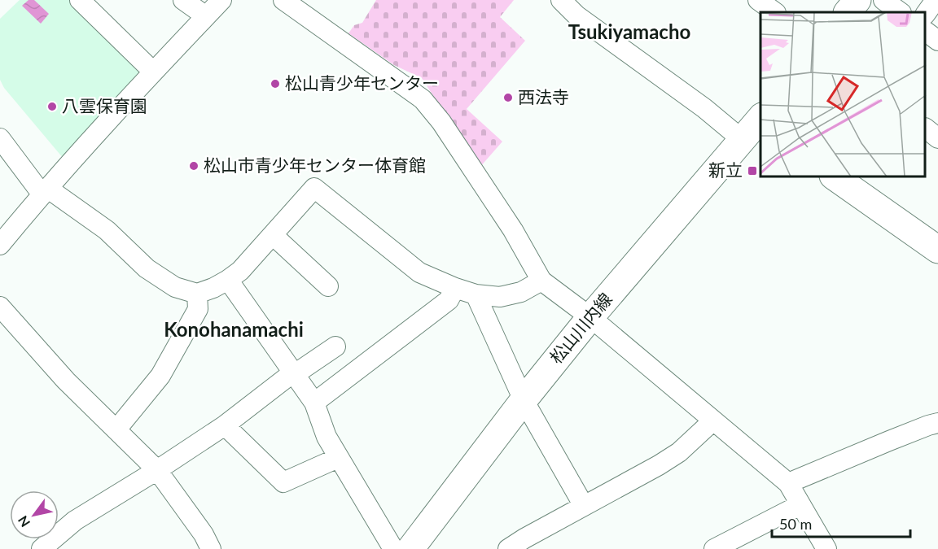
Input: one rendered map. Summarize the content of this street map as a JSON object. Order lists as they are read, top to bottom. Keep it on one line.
{"streets":{"main road":["松山川内線"]},"districts":["Tsukiyamacho","Konohanamachi"],"places":{"other":["松山青少年センター","西法寺","八雲保育園","松山市青少年センター体育館"],"transit":["新立"]},"scale_bar":"50 m","north":"bottom left"}
